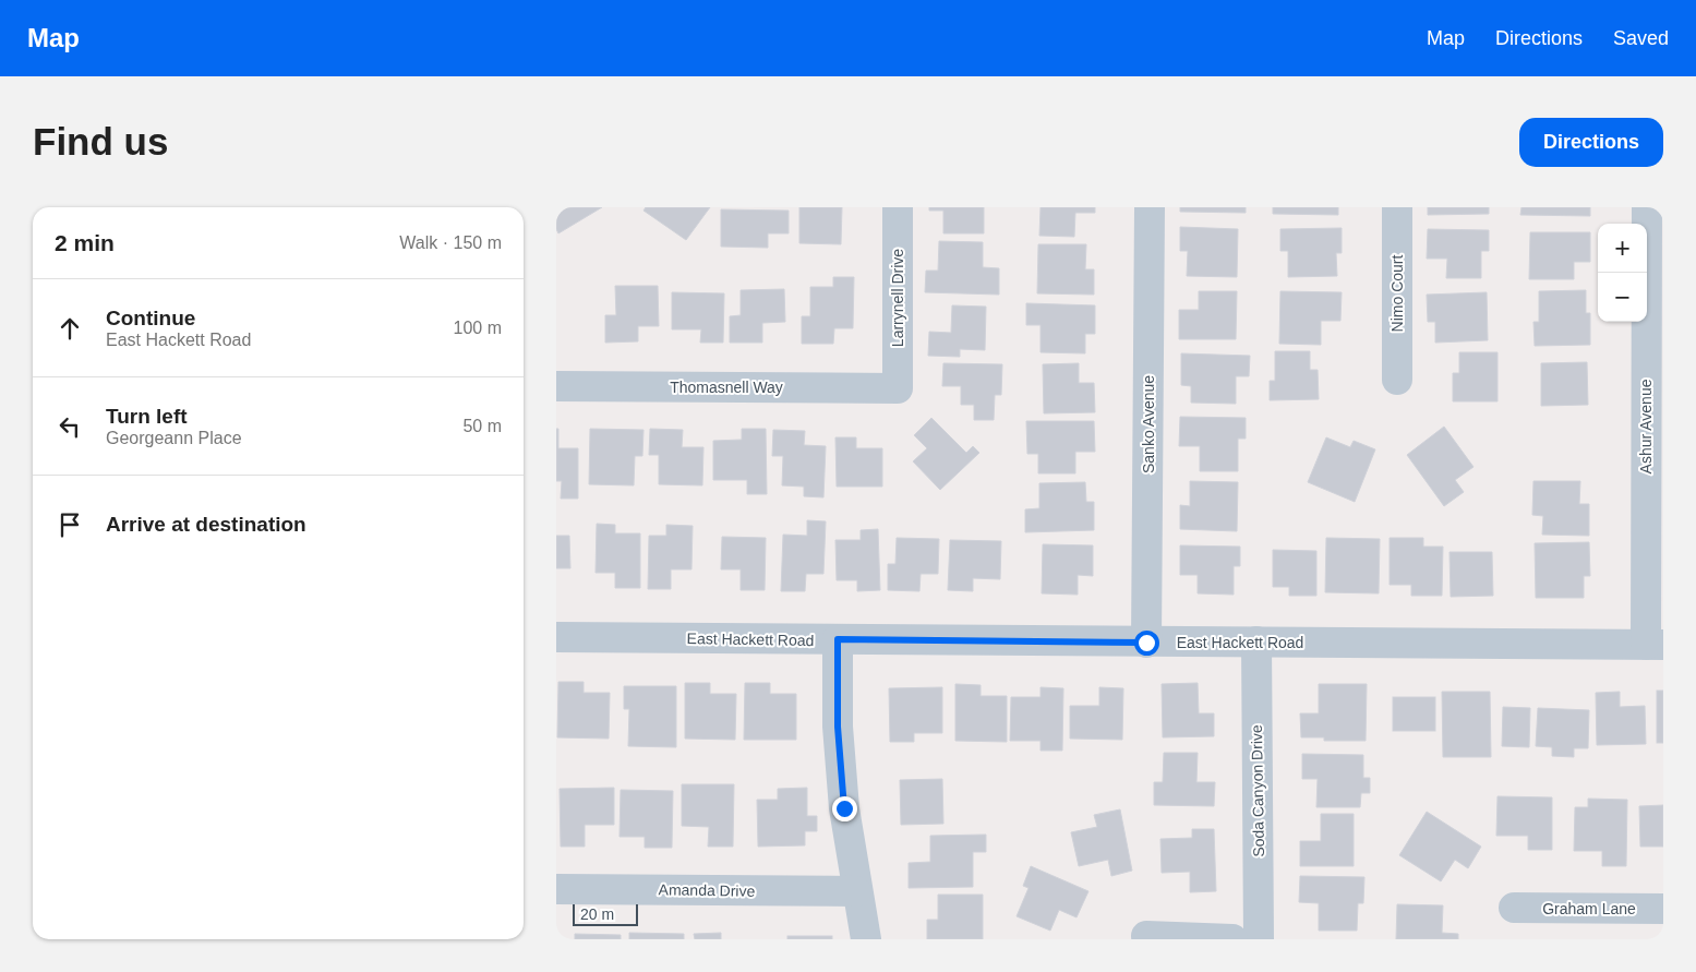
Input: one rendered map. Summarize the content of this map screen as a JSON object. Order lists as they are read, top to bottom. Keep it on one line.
{"streets":{"street":["Nimo Court","Larrynell Drive","Thomasnell Way","Sanko Avenue","Ashur Avenue","East Hackett Road","Soda Canyon Drive","Amanda Drive","Graham Lane"]},"crossings":[["Larrynell Drive","Thomasnell Way"],["Sanko Avenue","East Hackett Road"],["Ashur Avenue","East Hackett Road"],["East Hackett Road","Soda Canyon Drive"]],"scale_bar":"20 m","page":{"header":"Map","nav":["Map","Directions","Saved"],"buttons":"Directions","title":"Find us","heading":["2 min","Walk · 150 m"],"map_buttons":["+","−"],"list":[["Continue","East Hackett Road","100 m"],["Turn left","Georgeann Place","50 m"],"Arrive at destination"],"scale":"20 m"}}
